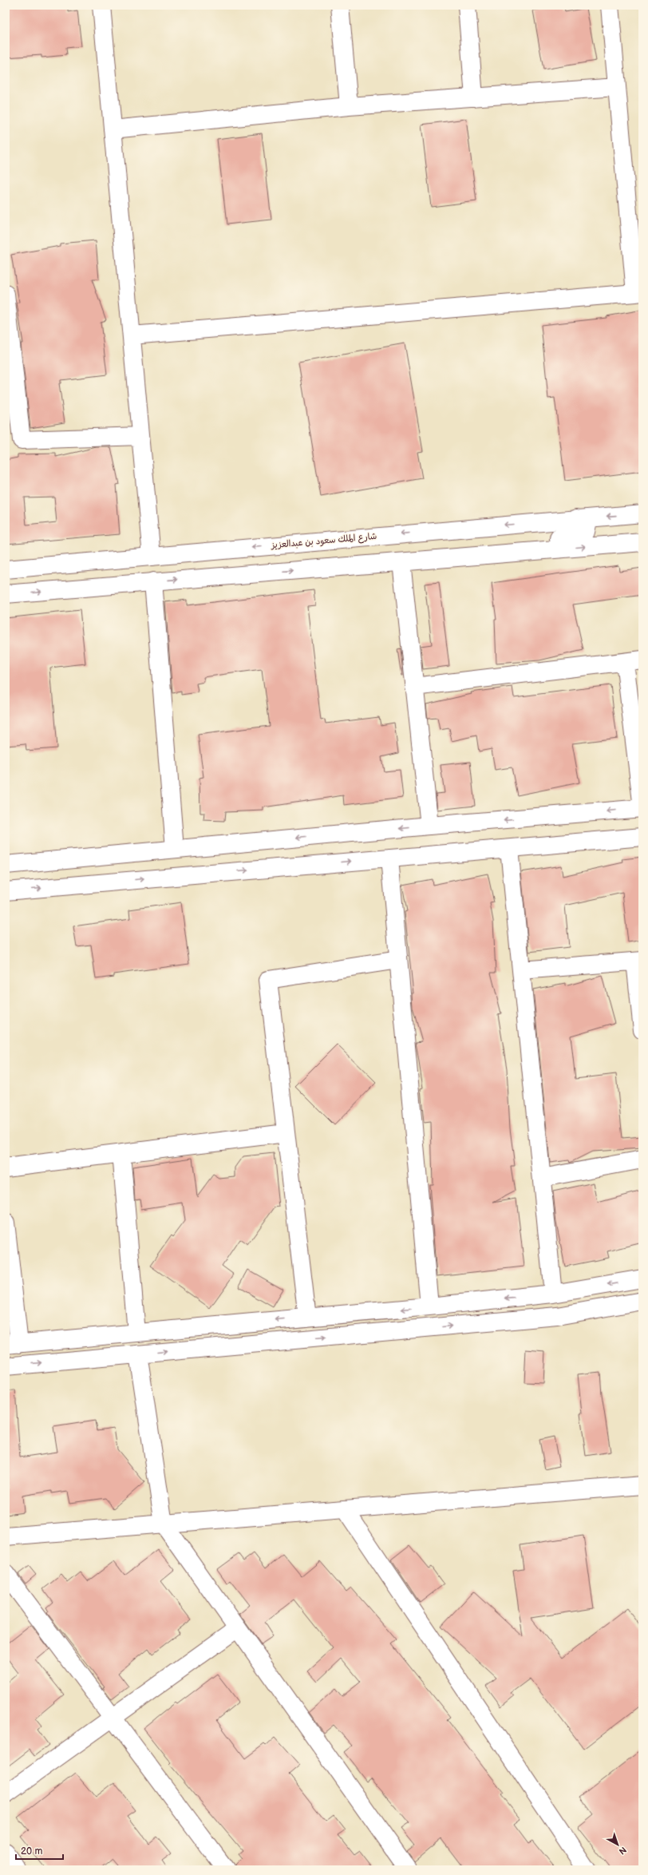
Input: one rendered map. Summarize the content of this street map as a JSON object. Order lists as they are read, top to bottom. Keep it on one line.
{"streets":{"street":["شارع الملك سعود بن عبدالعزيز"]},"scale_bar":"20 m","north":"bottom right"}
